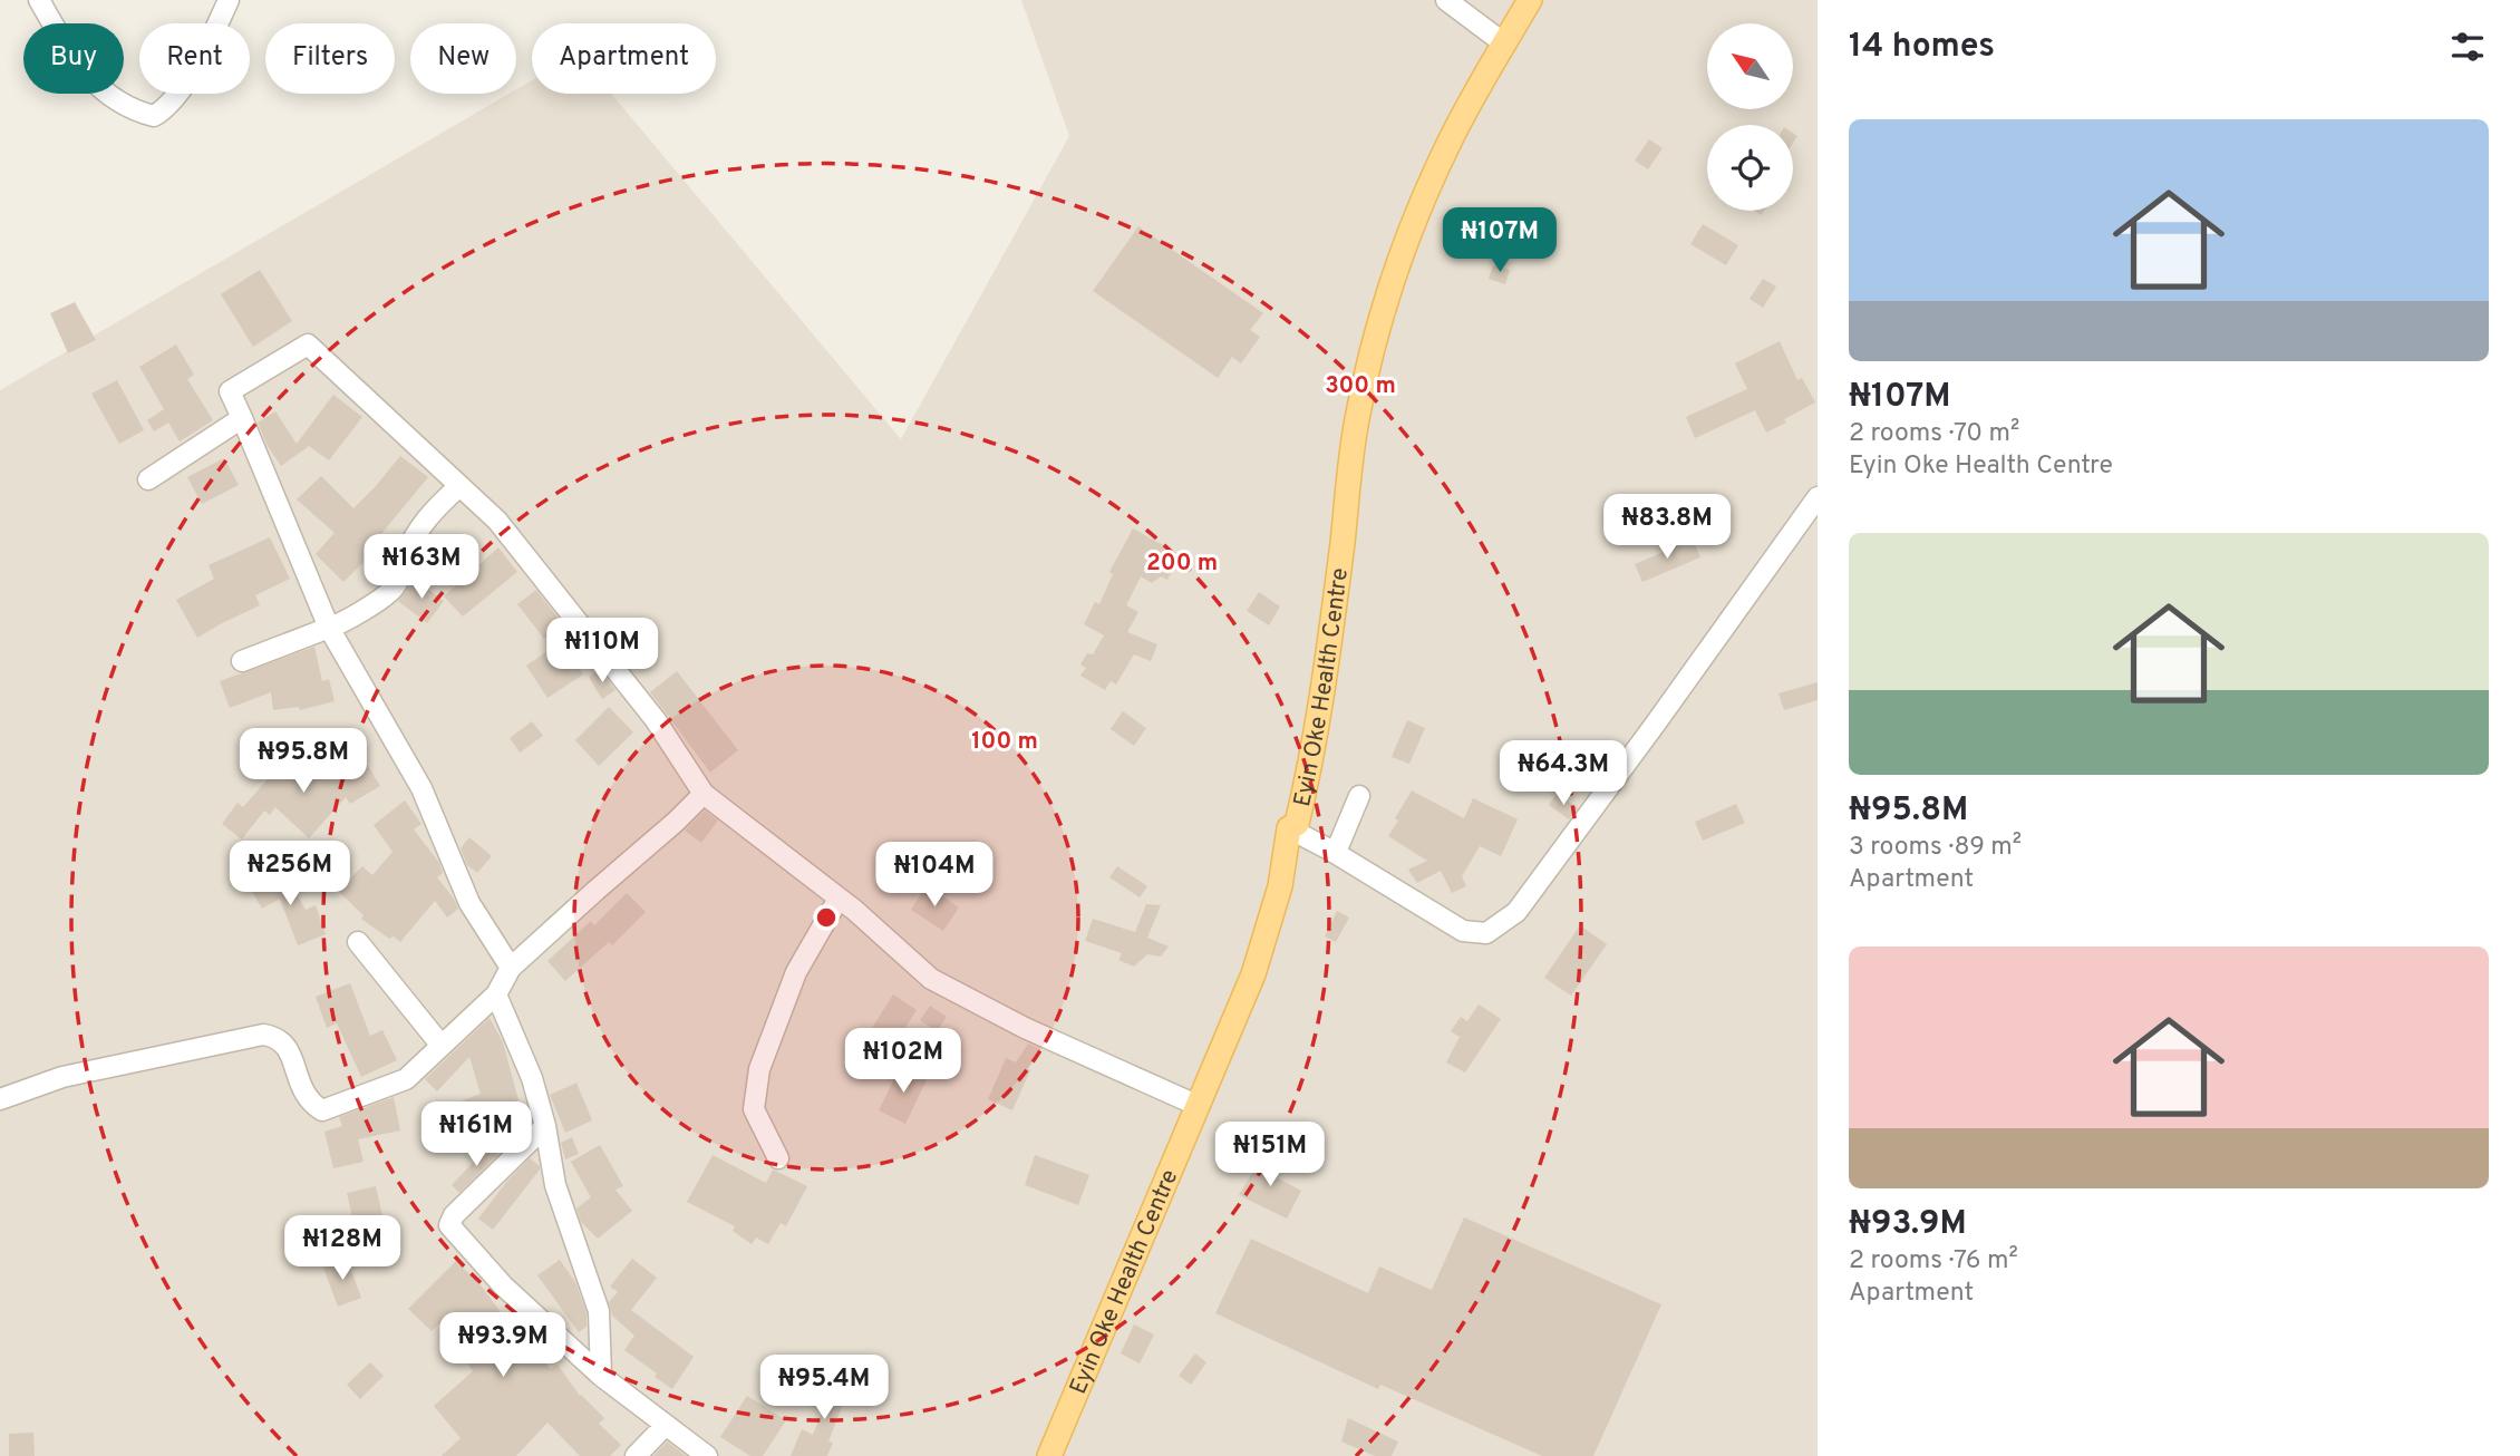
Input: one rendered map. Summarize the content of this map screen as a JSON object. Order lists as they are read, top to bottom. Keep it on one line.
{"streets":{"main road":["Eyin Oke Health Centre"]},"north":"top left","page":{"heading":"14 homes","chip":["Buy","Rent","Filters","New","Apartment"],"list":[{"name":"₦107M","note":"2 rooms · 70 m² · Eyin Oke Health Centre"},{"name":"₦95.8M","note":"3 rooms · 89 m² · Apartment"},{"name":"₦93.9M","note":"2 rooms · 76 m² · Apartment"}],"price":["₦107M","₦83.8M","₦163M","₦110M","₦95.8M","₦64.3M","₦256M","₦104M","₦102M","₦161M","₦151M","₦128M","₦93.9M","₦95.4M"]},"rings":["300 m","200 m","100 m"]}
